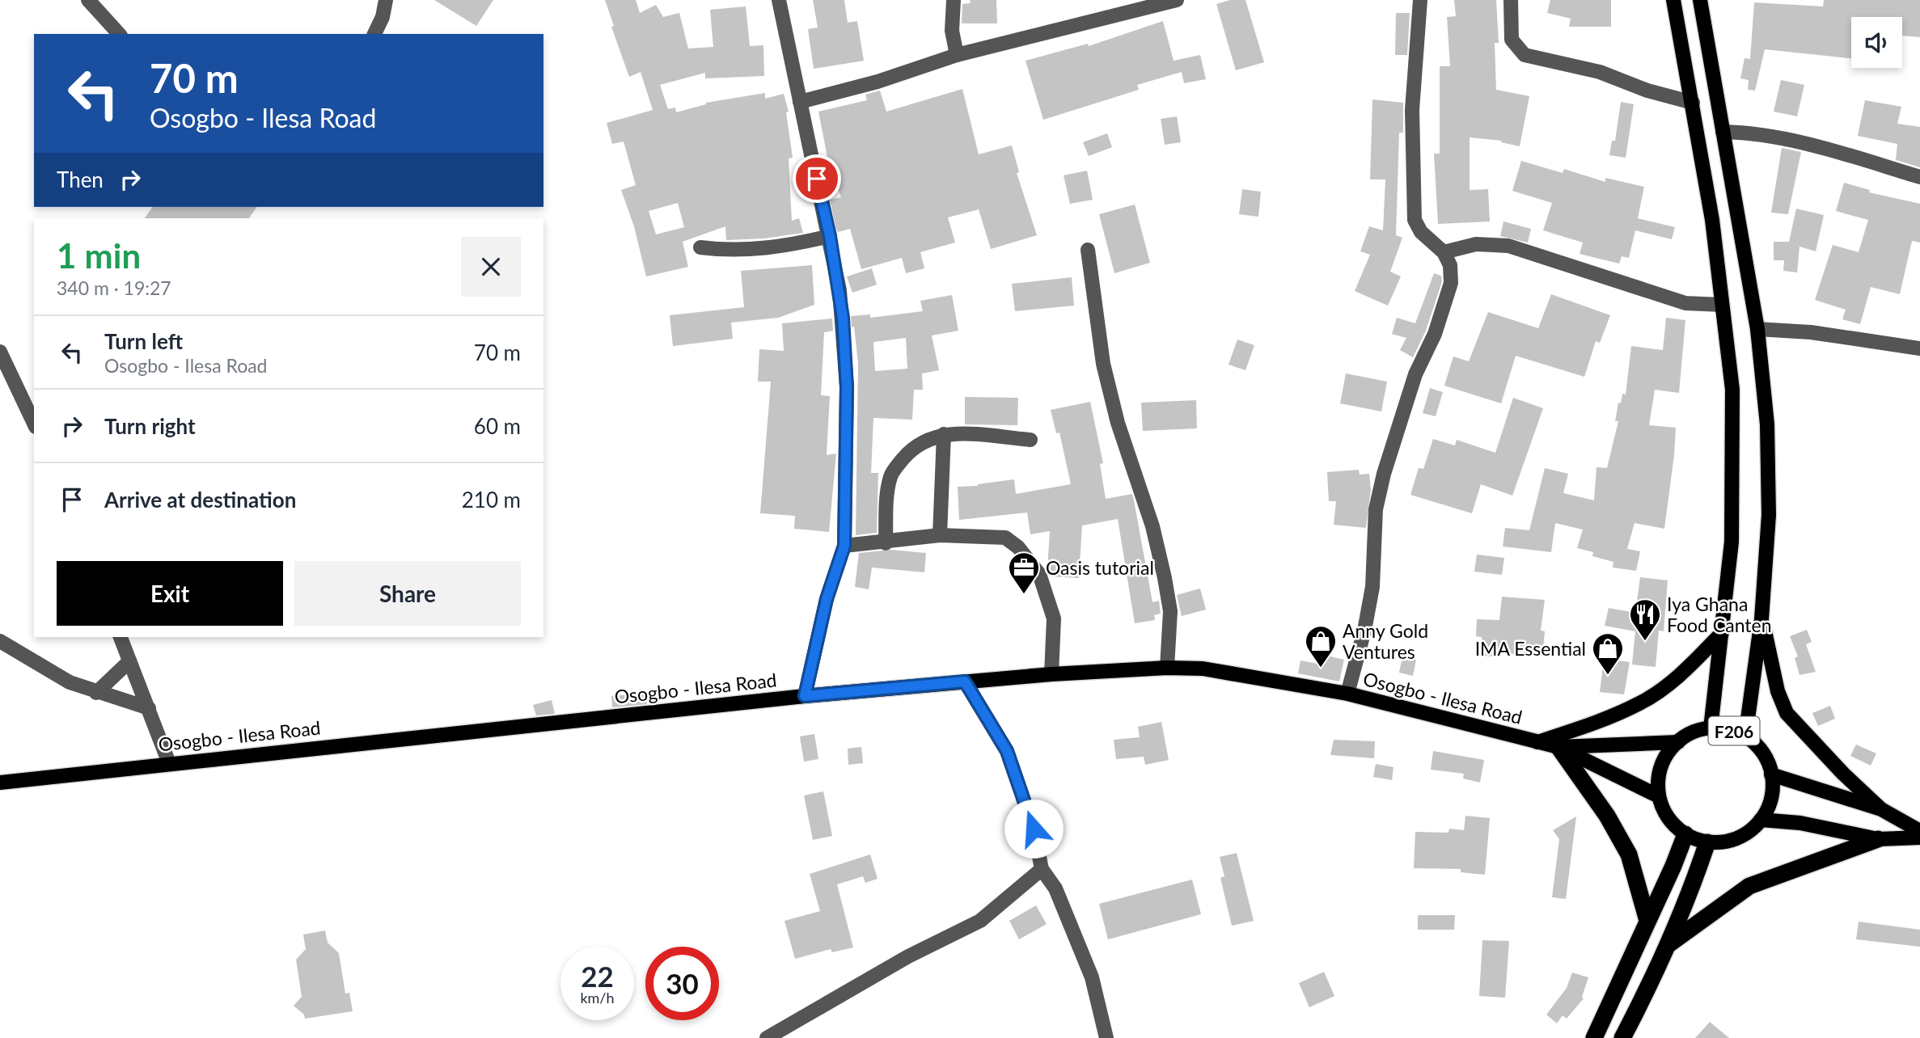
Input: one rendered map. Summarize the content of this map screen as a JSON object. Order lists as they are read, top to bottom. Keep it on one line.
{"streets":{"main road":["Osogbo - Ilesa Road","F206"]},"crossings":[["Osogbo - Ilesa Road","F206"]],"places":{"office":["Oasis tutorial"],"restaurant":["Iya Ghana Food Canten"],"shop":["Anny Gold Ventures","IMA Essential"]},"page":{"turn":["70 m","Osogbo - Ilesa Road"],"then":"Then","heading":["1 min","340 m · 19:27"],"list":[{"name":"Turn left","note":"Osogbo - Ilesa Road","value":"70 m"},{"name":"Turn right","value":"60 m"},{"name":"Arrive at destination","value":"210 m"}],"buttons":["Exit","Share"],"speed":"22 km/h","limit":"30"}}
